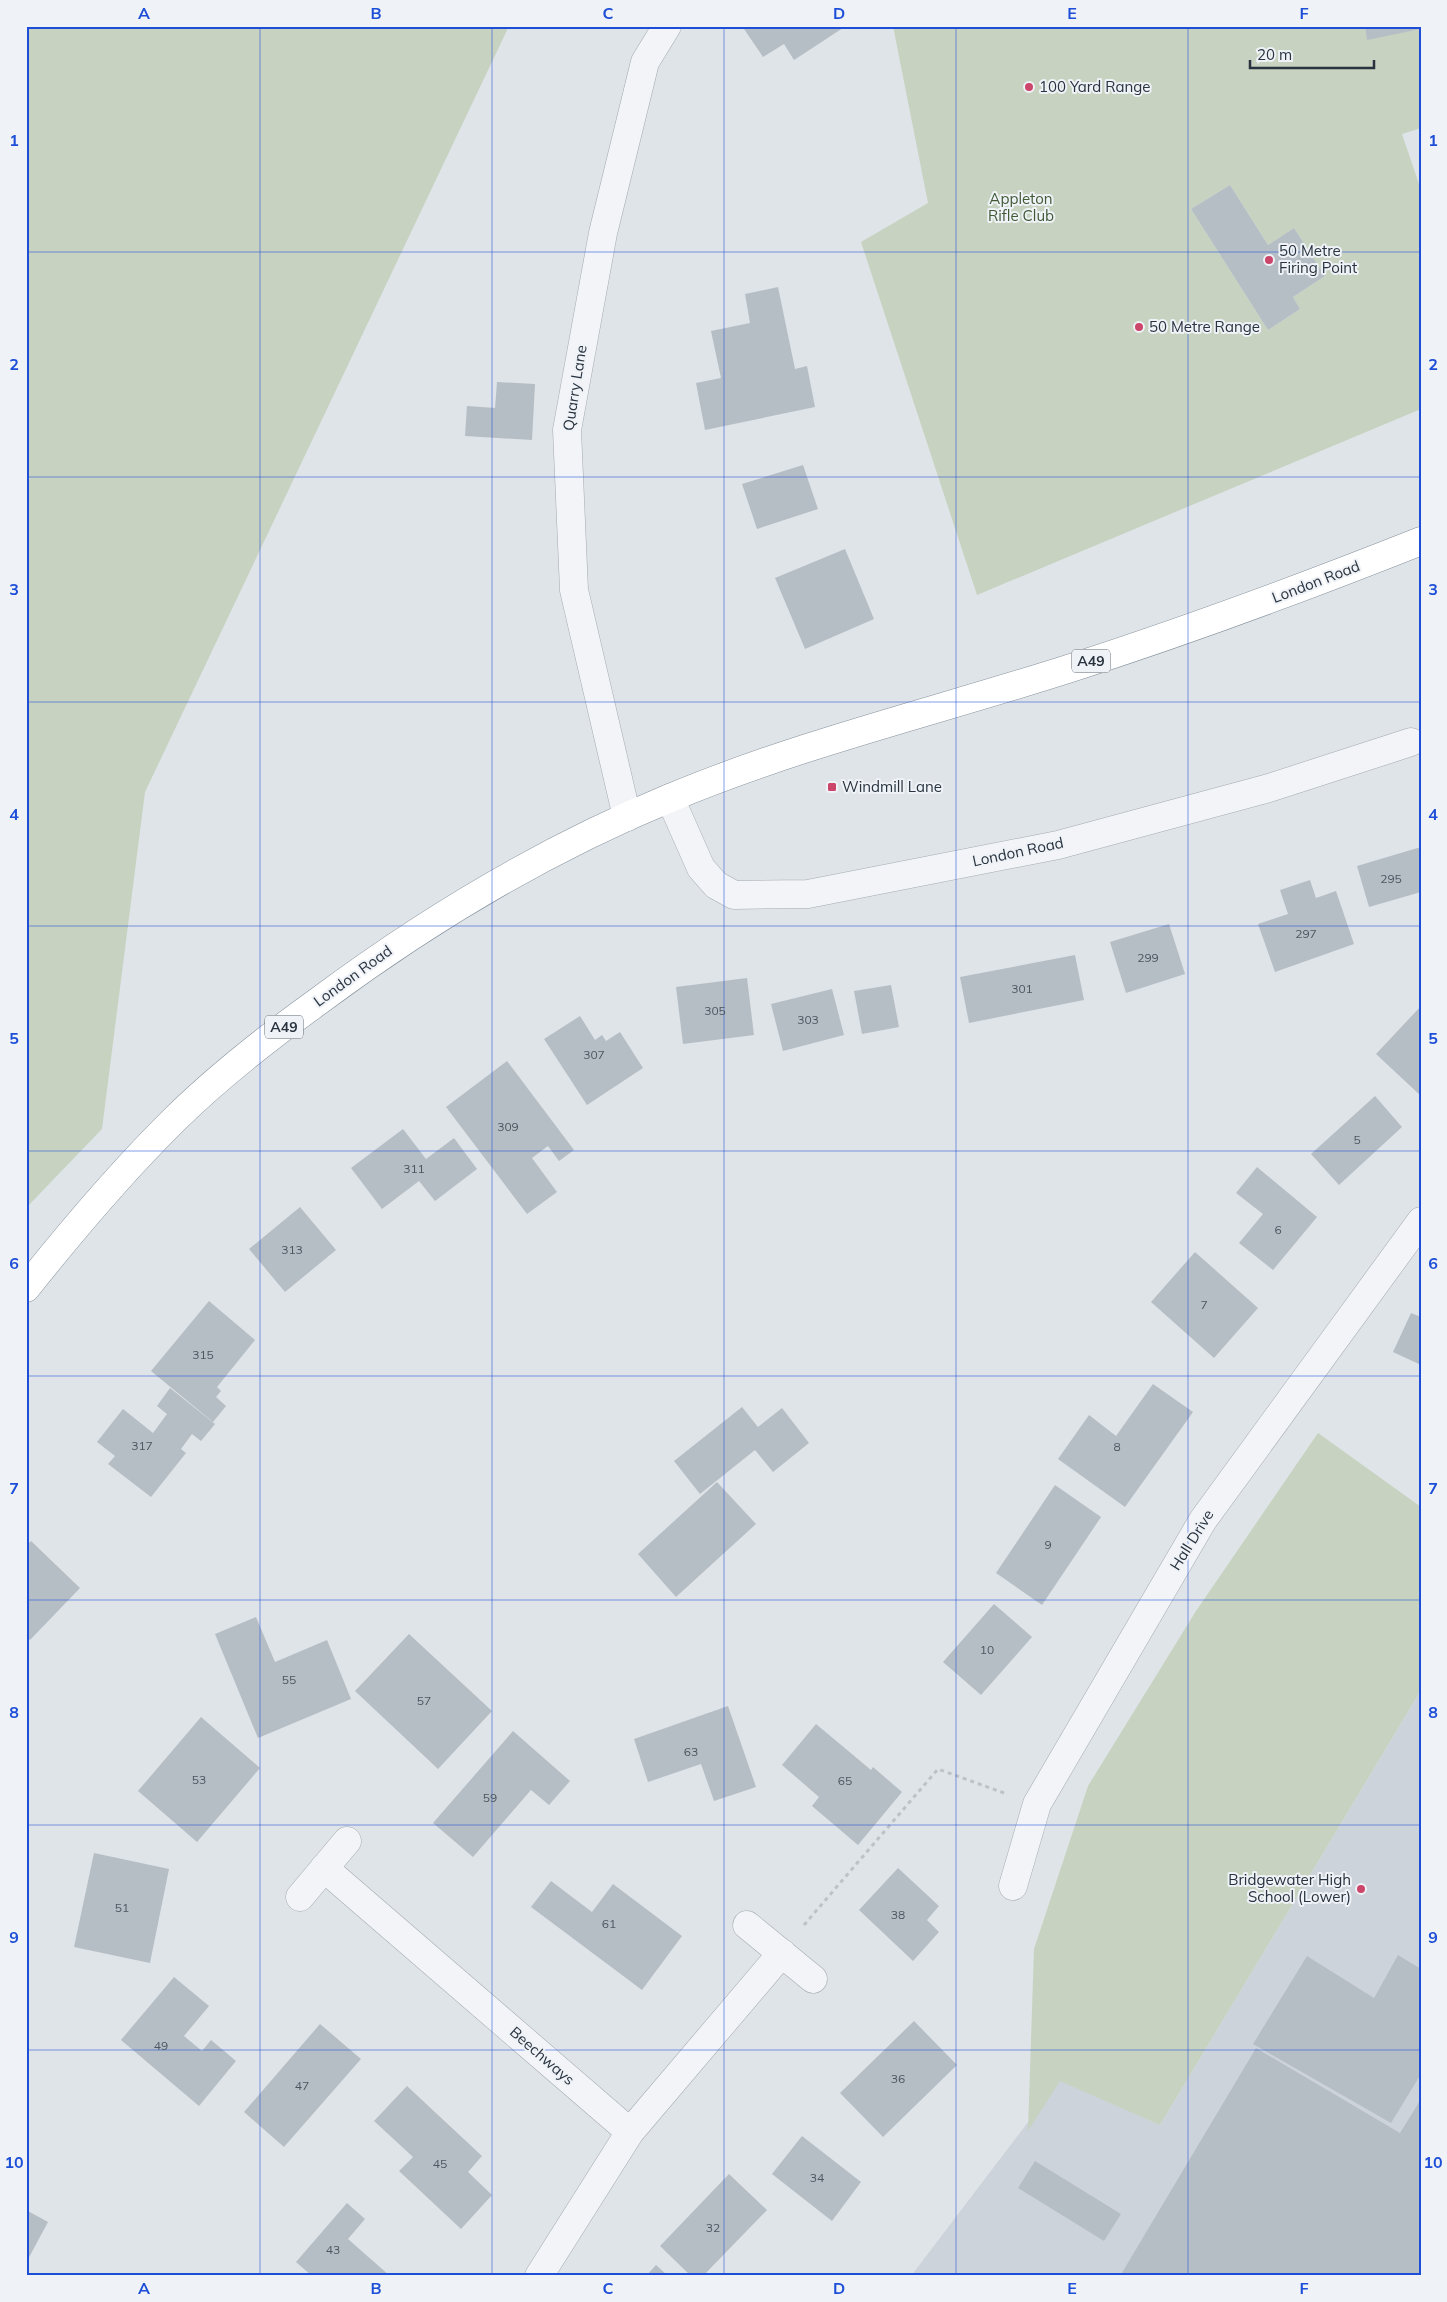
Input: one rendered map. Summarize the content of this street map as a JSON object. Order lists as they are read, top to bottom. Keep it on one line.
{"streets":{"highway":["London Road","A49"],"street":["Quarry Lane","Hall Drive","Beechways"]},"crossings":[["Quarry Lane","London Road"]],"parks":["Appleton Rifle Club"],"places":{"other":["100 Yard Range","50 Metre Firing Point","50 Metre Range","Bridgewater High School (Lower)"],"transit":["Windmill Lane"]},"house_numbers":["295","297","299","301","305","303","307","309","5","311","6","313","7","315","317","8","9","10","55","57","63","53","65","59","51","38","61","49","36","47","45","34","32","43"],"scale_bar":"20 m","grid":{"columns":["A","B","C","D","E","F"],"rows":["1","2","3","4","5","6","7","8","9","10"]}}
